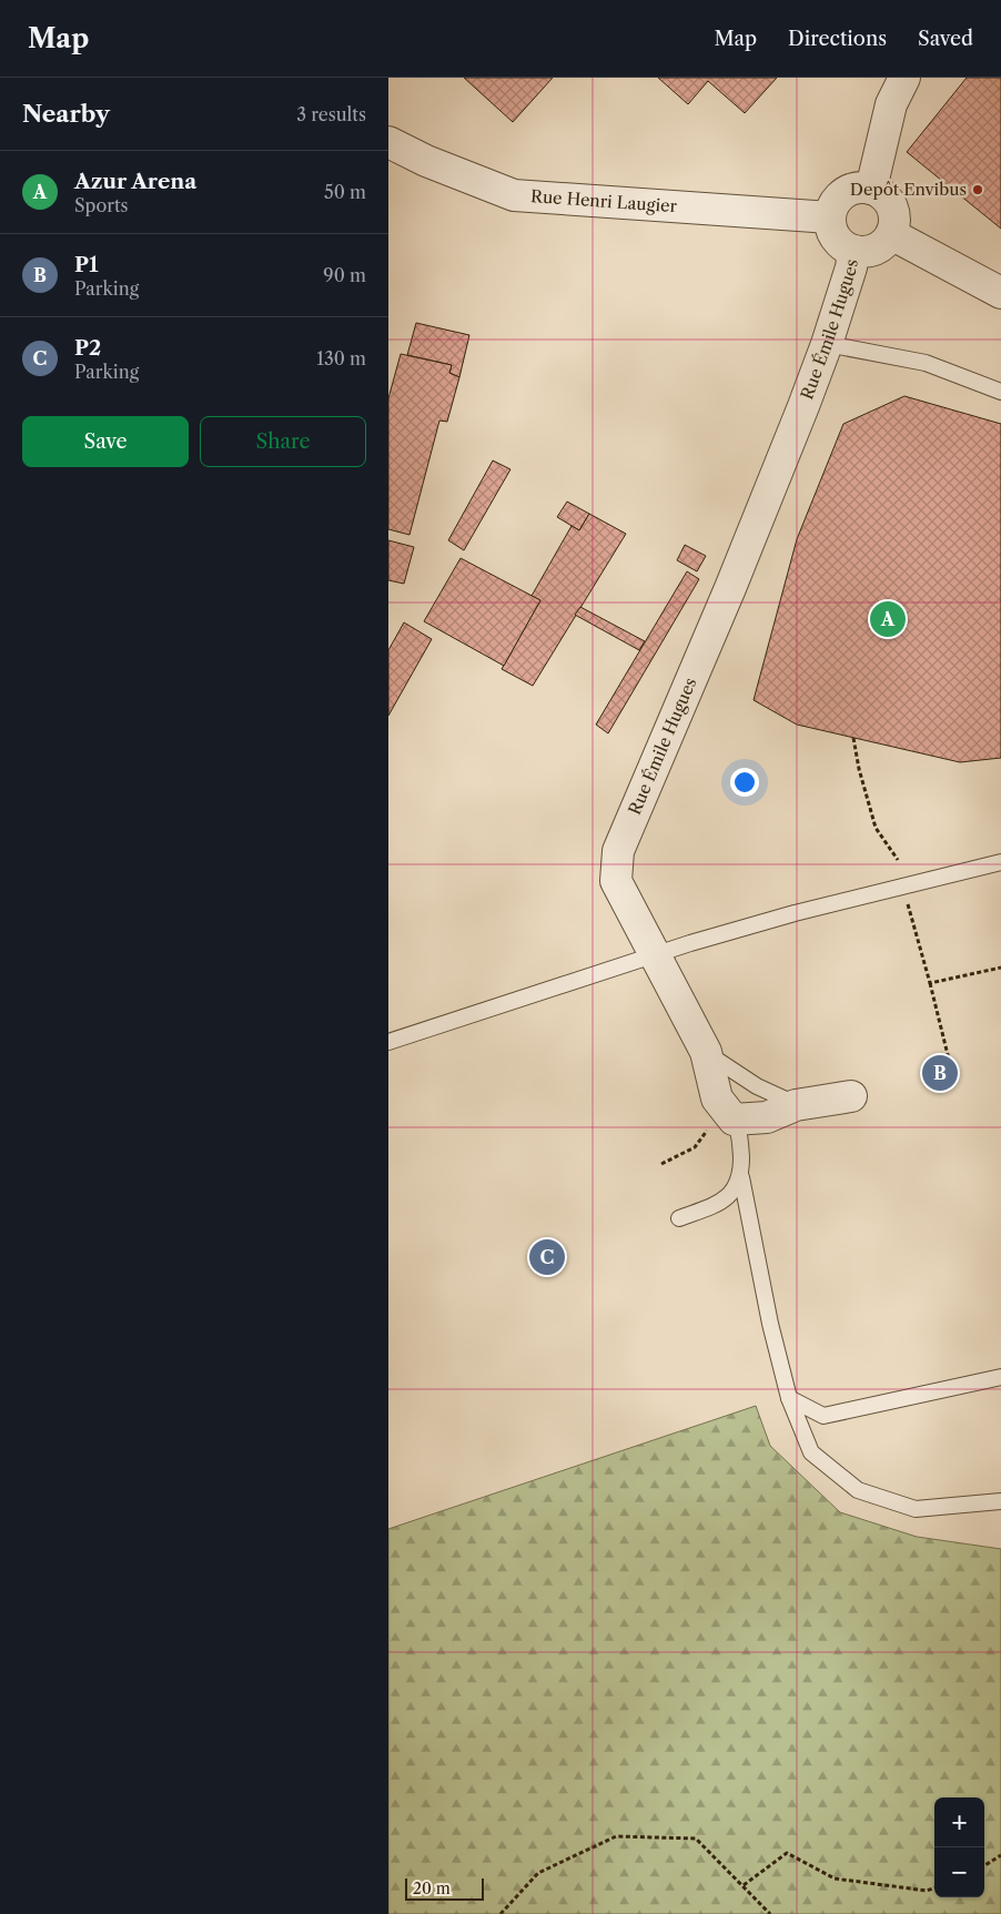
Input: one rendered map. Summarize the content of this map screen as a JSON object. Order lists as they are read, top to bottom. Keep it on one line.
{"streets":{"street":["Rue Henri Laugier","Rue Émile Hugues"]},"crossings":[["Rue Henri Laugier","Rue Émile Hugues"]],"places":["Depôt Envibus"],"scale_bar":"20 m","page":{"header":"Map","nav":["Map","Directions","Saved"],"heading":["Nearby","3 results"],"list":[{"mark":"A","name":"Azur Arena","note":"Sports","value":"50 m"},{"mark":"B","name":"P1","note":"Parking","value":"90 m"},{"mark":"C","name":"P2","note":"Parking","value":"130 m"}],"buttons":["Save","Share"],"pins":["A","B","C"],"map_buttons":["+","−"],"scale":"20 m"}}
